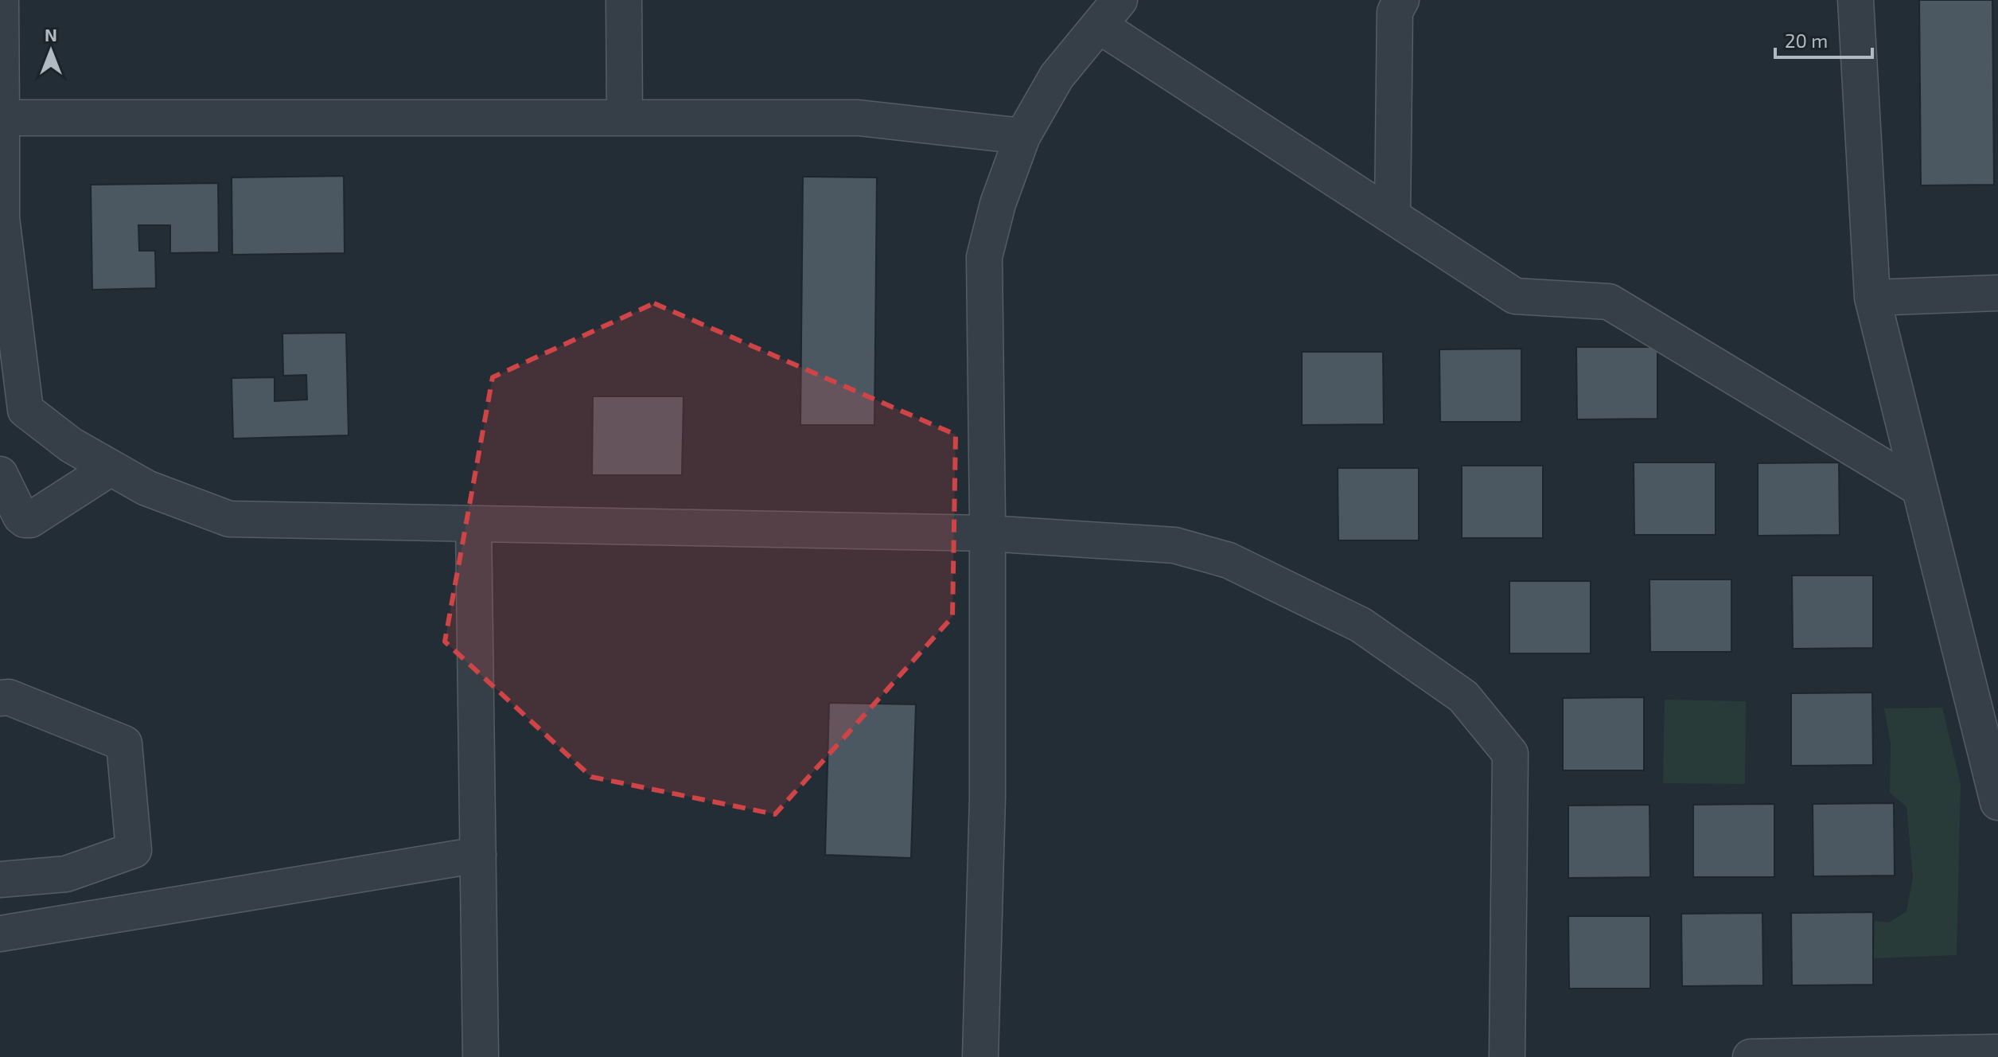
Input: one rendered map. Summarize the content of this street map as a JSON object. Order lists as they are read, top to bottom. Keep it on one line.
{"scale_bar":"20 m","north":"top"}
